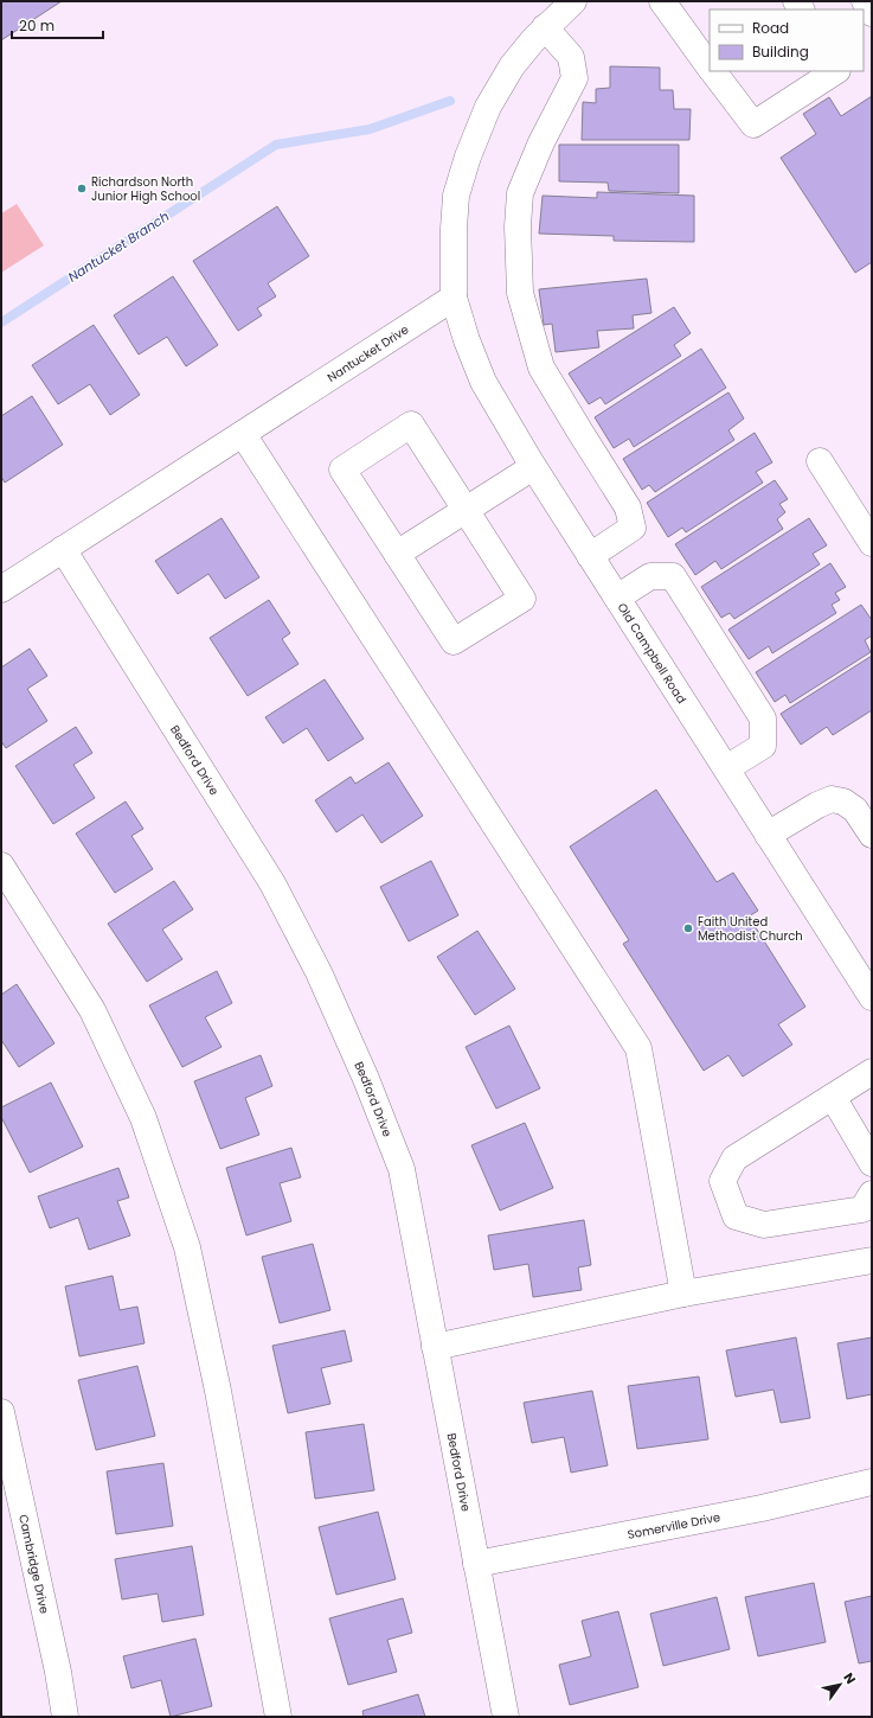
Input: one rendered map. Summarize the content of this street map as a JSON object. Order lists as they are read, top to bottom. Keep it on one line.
{"streets":{"street":["Nantucket Drive","Old Campbell Road","Bedford Drive","Somerville Drive","Cambridge Drive"]},"crossings":[["Nantucket Drive","Old Campbell Road"],["Nantucket Drive","Bedford Drive"],["Bedford Drive","Somerville Drive"]],"water":["Nantucket Branch"],"places":["Richardson North Junior High School","Faith United Methodist Church"],"legend":["Road","Building"],"scale_bar":"20 m","north":"top right"}
